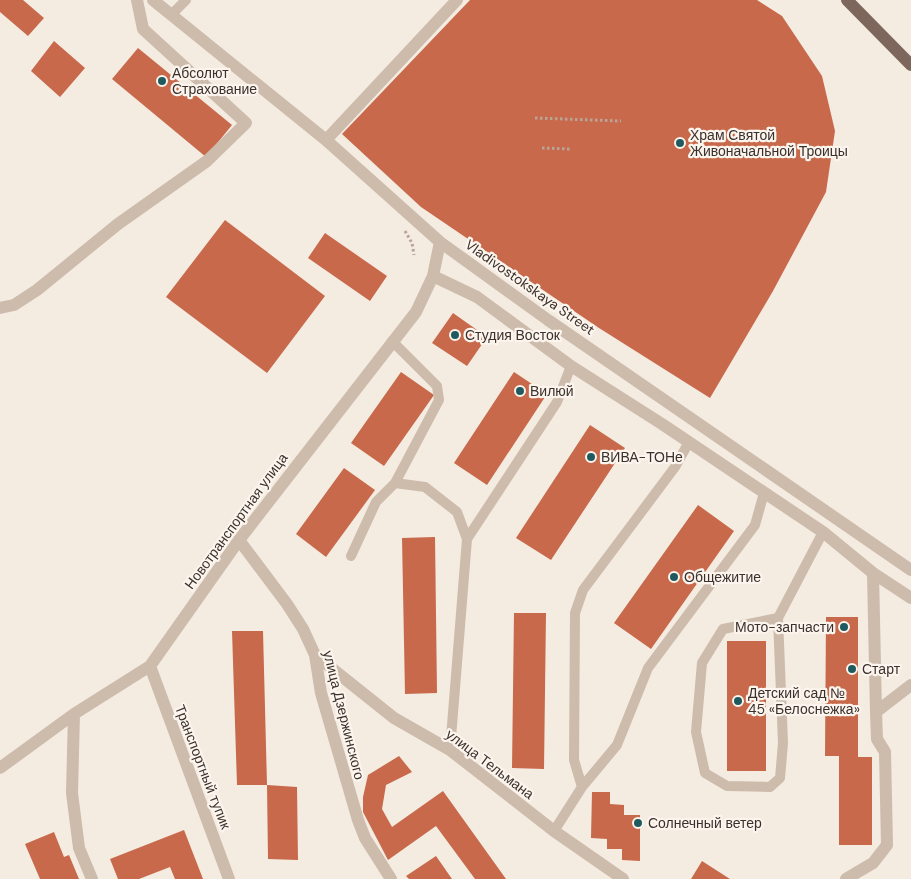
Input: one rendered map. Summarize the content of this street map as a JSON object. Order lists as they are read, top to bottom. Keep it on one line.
{"streets":{"street":["Vladivostokskaya Street","Новотранспортная улица","улица Дзержинского","улица Тельмана","Транспортный тупик"]},"crossings":[["Vladivostokskaya Street","Новотранспортная улица"],["Новотранспортная улица","улица Дзержинского"],["Новотранспортная улица","Транспортный тупик"],["улица Дзержинского","улица Тельмана"]],"places":["Абсолют Страхование","Храм Святой Живоначальной Троицы","Студия Восток","Вилюй","ВИВА-ТОНе","Общежитие","Мото-запчасти","Старт","Детский сад № 45 «Белоснежка»","Солнечный ветер"]}
